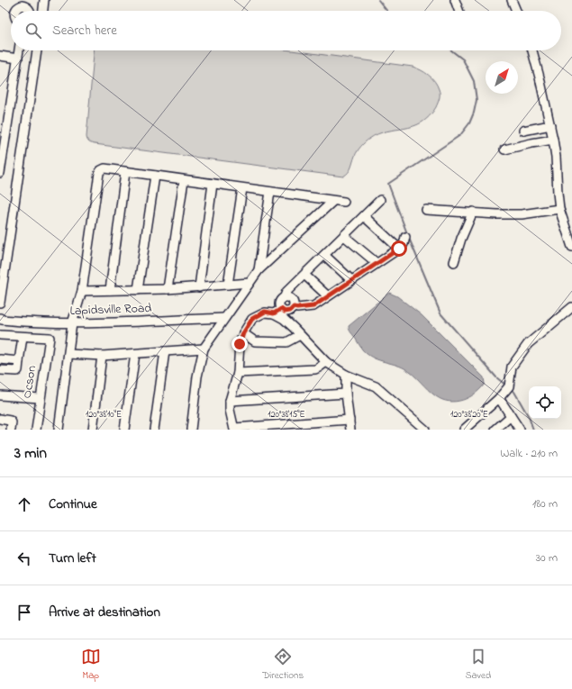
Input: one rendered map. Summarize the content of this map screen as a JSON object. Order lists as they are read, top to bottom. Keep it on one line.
{"streets":{"street":["Lapidsville Road","Ocson"]},"north":"top right","page":{"search":"Search here","heading":["3 min","Walk · 210 m"],"list":[["Continue","180 m"],["Turn left","30 m"],"Arrive at destination"],"nav":["Map","Directions","Saved"]},"coordinates":["120°38'10\"E","120°38'15\"E","120°38'20\"E"]}
